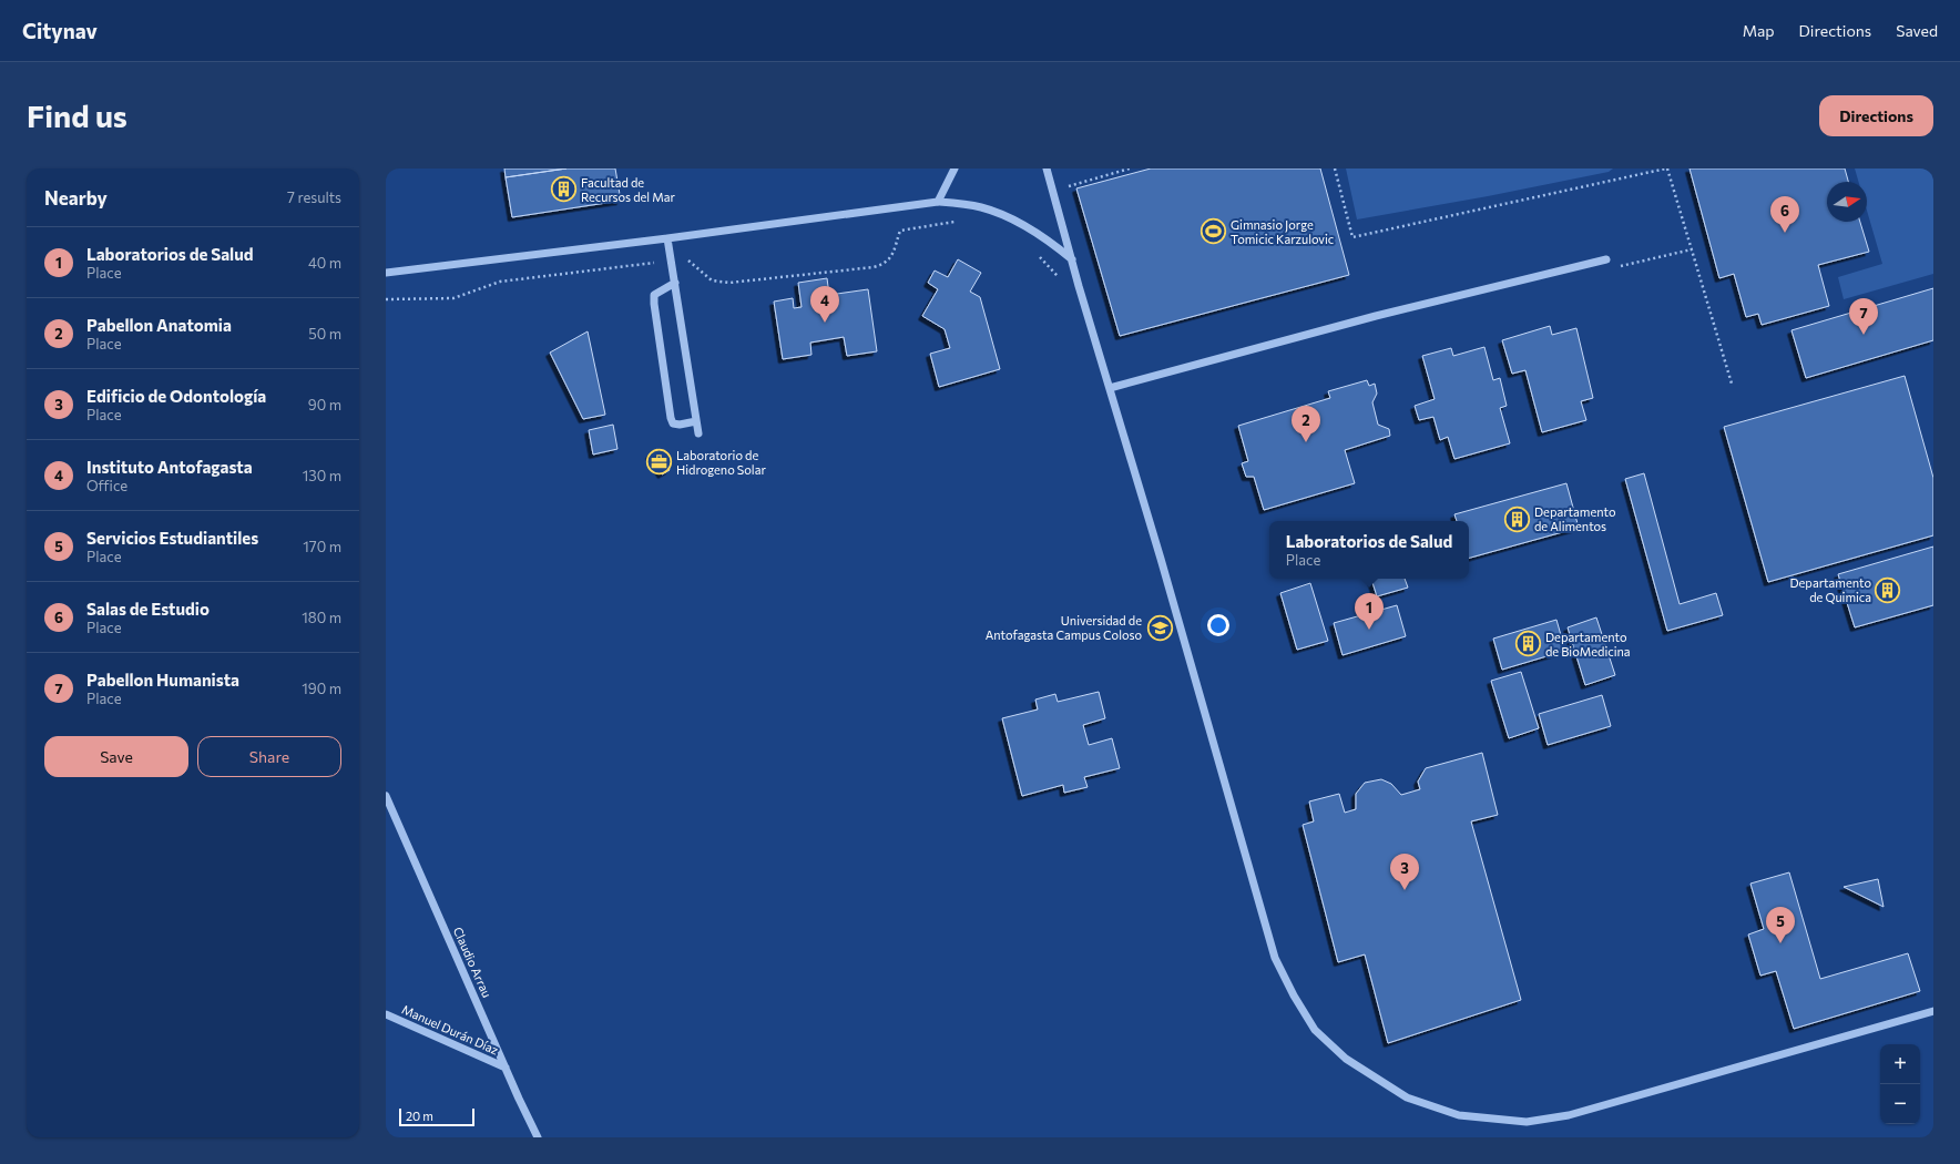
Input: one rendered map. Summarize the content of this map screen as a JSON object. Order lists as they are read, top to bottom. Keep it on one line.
{"streets":{"street":["Claudio Arrau","Manuel Durán Díaz"]},"crossings":[["Claudio Arrau","Manuel Durán Díaz"]],"places":{"building":["Facultad de Recursos del Mar","Departamento de Alimentos","Departamento de Quimica","Departamento de BioMedicina"],"sports":["Gimnasio Jorge Tomicic Karzulovic"],"office":["Laboratorio de Hidrogeno Solar"],"school or university":["Universidad de Antofagasta Campus Coloso"]},"scale_bar":"20 m","north":"right","page":{"header":"Citynav","nav":["Map","Directions","Saved"],"buttons":["Directions",["Save","Share"]],"title":"Find us","heading":["Nearby","7 results"],"pins":["6","4","7","2","1","3","5"],"list":[{"mark":"1","name":"Laboratorios de Salud","note":"Place","value":"40 m"},{"mark":"2","name":"Pabellon Anatomia","note":"Place","value":"50 m"},{"mark":"3","name":"Edificio de Odontología","note":"Place","value":"90 m"},{"mark":"4","name":"Instituto Antofagasta","note":"Office","value":"130 m"},{"mark":"5","name":"Servicios Estudiantiles","note":"Place","value":"170 m"},{"mark":"6","name":"Salas de Estudio","note":"Place","value":"180 m"},{"mark":"7","name":"Pabellon Humanista","note":"Place","value":"190 m"}],"popup":["Laboratorios de Salud","Place"],"map_buttons":["+","−"],"scale":"20 m"}}
